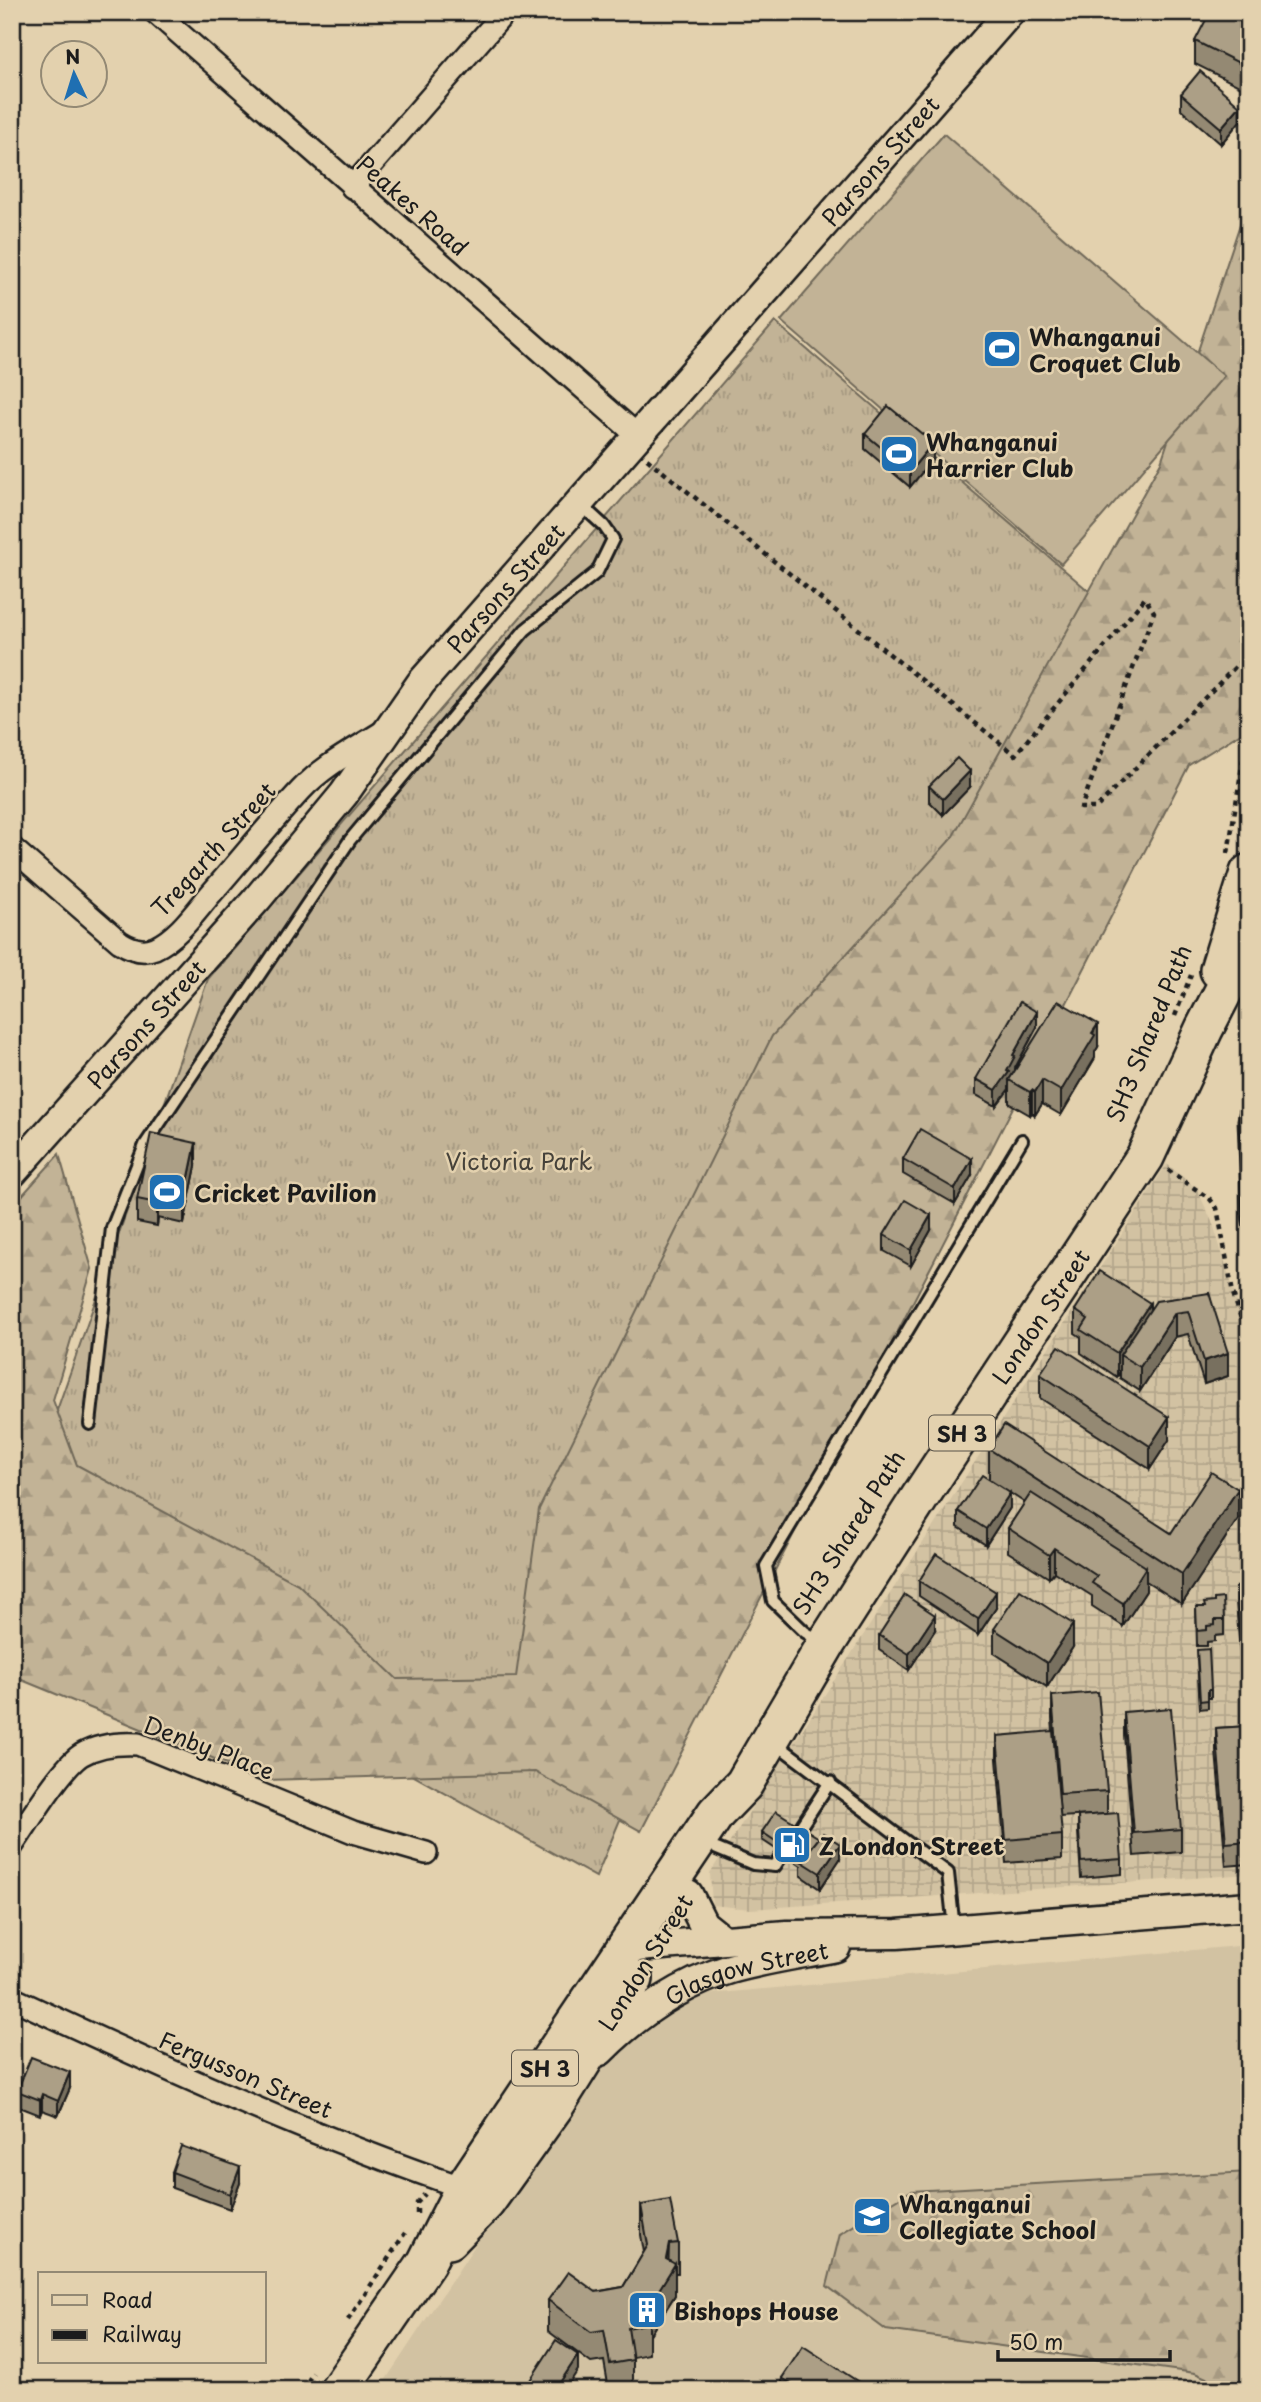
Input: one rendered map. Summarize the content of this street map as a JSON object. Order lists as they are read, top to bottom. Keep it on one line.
{"streets":{"highway":["London Street","SH 3"],"street":["Parsons Street","Peakes Road","Tregarth Street","Denby Place","Glasgow Street","Fergusson Street"],"path":["SH3 Shared Path"]},"crossings":[["Parsons Street","Peakes Road"],["Parsons Street","Tregarth Street"],["SH3 Shared Path","London Street"],["SH3 Shared Path","SH 3"],["London Street","SH 3"],["London Street","Glasgow Street"],["London Street","Fergusson Street"]],"parks":["Victoria Park"],"places":{"sports":["Whanganui Croquet Club","Whanganui Harrier Club","Cricket Pavilion"],"fuel station":["Z London Street"],"school or university":["Whanganui Collegiate School"],"building":["Bishops House"]},"legend":["Road","Railway"],"scale_bar":"50 m","north":"top"}
